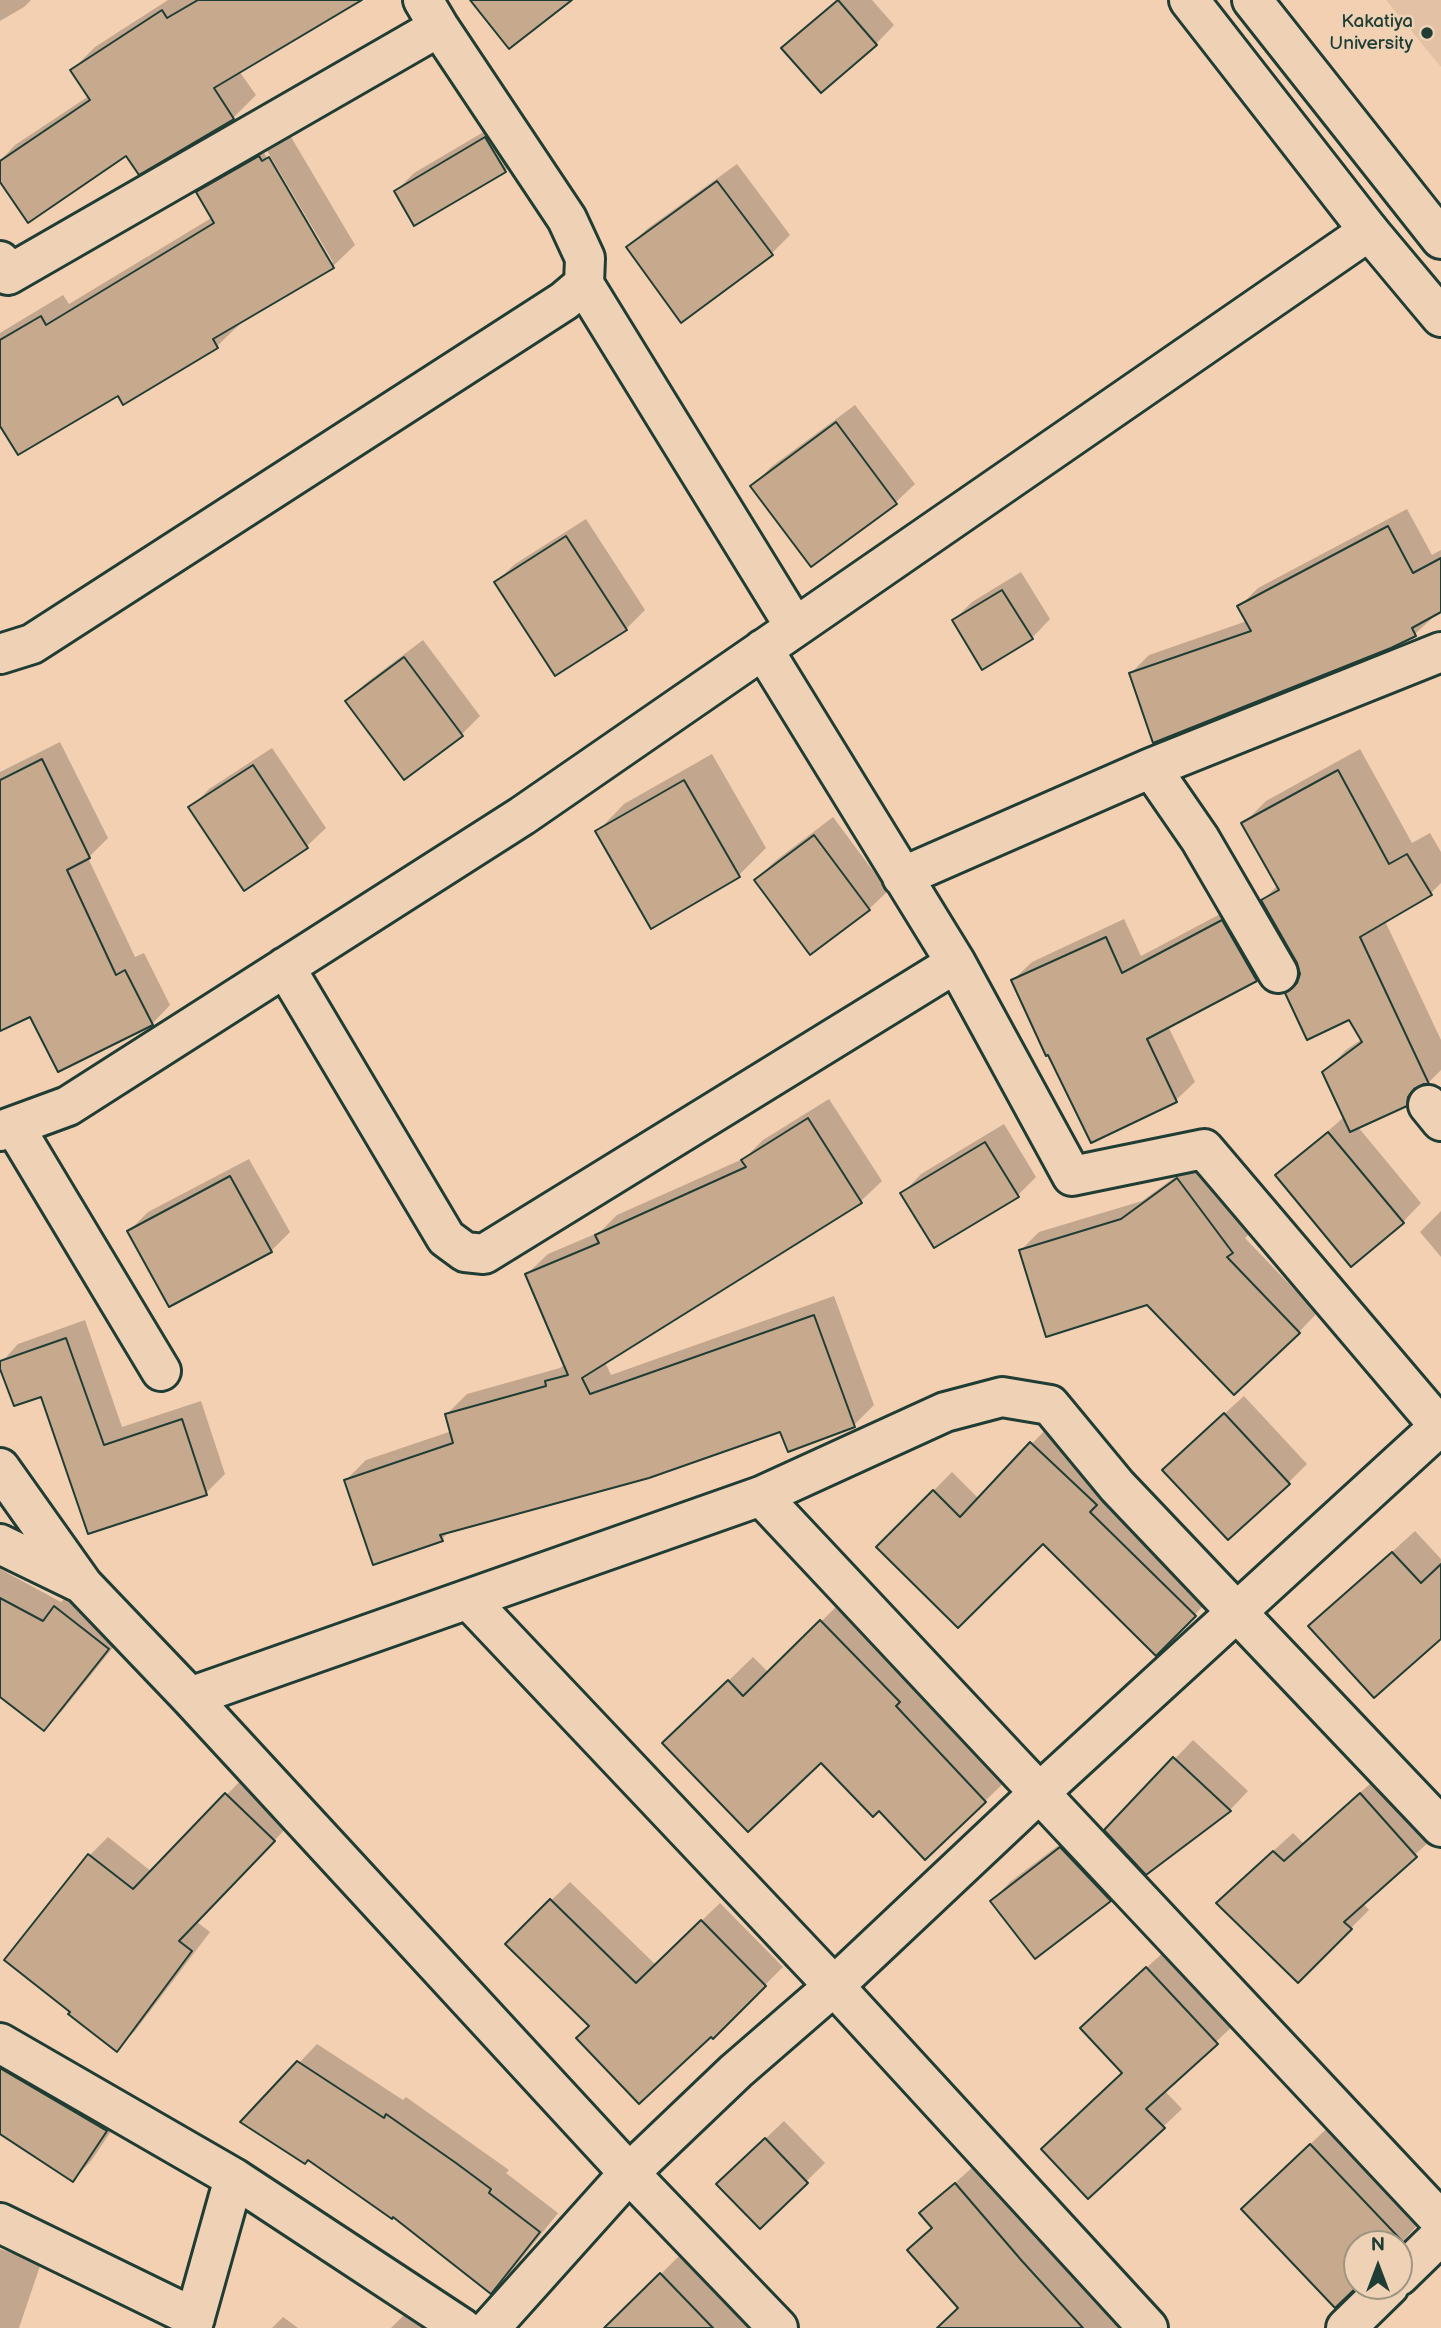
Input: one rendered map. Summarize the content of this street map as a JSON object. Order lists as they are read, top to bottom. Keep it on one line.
{"places":["Kakatiya University"],"north":"top"}
